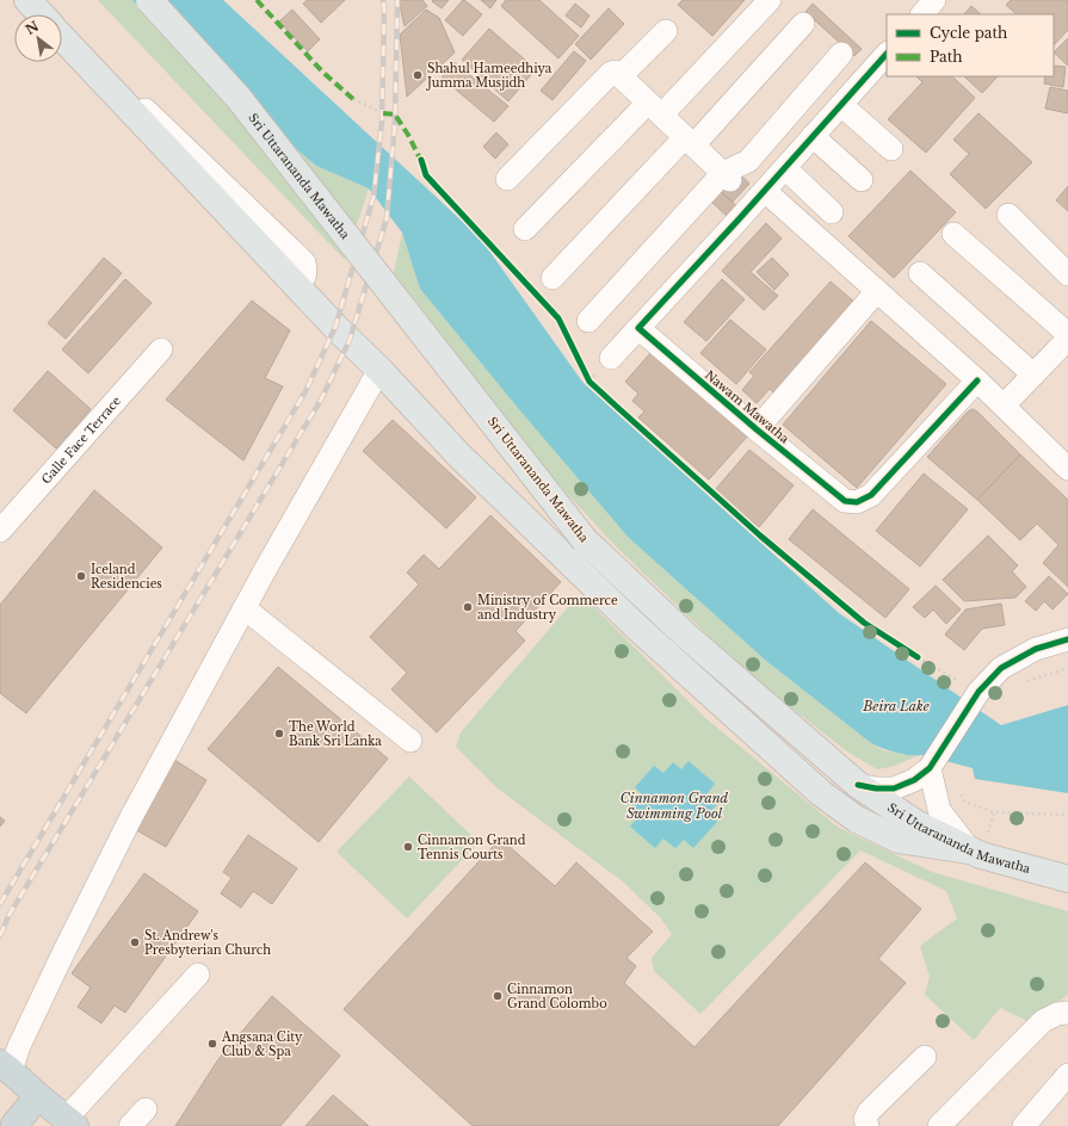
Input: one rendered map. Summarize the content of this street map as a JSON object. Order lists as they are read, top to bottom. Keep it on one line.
{"streets":{"main road":["Sri Uttarananda Mawatha"],"street":["Nawam Mawatha","Galle Face Terrace"]},"water":["Beira Lake","Cinnamon Grand Swimming Pool"],"places":["Shahul Hameedhiya Jumma Musjidh","Iceland Residencies","Ministry of Commerce and Industry","The World Bank Sri Lanka","Cinnamon Grand Tennis Courts","St. Andrew's Presbyterian Church","Cinnamon Grand Colombo","Angsana City Club & Spa"],"legend":["Cycle path","Path"],"north":"top left"}
